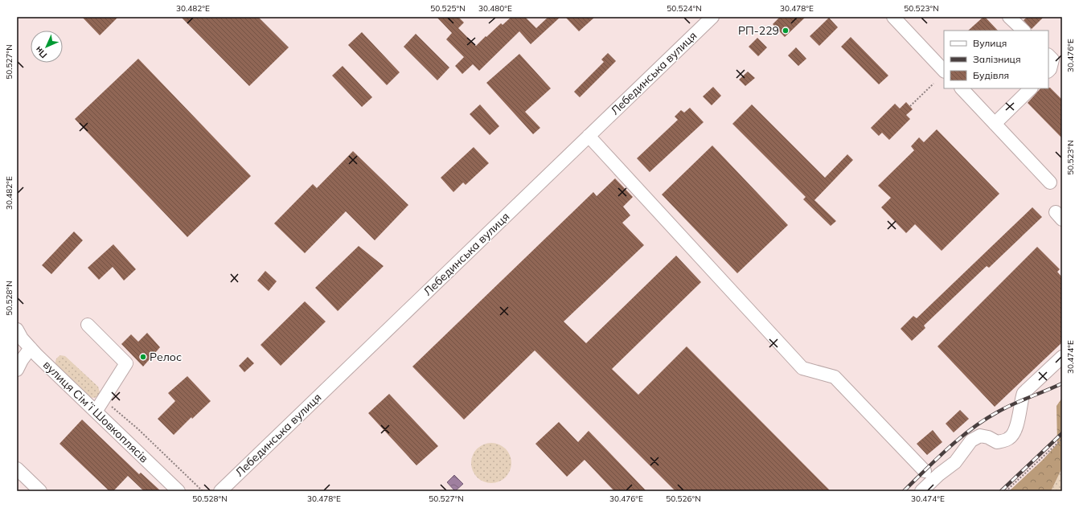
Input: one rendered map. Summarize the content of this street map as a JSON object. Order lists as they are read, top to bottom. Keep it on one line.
{"streets":{"street":["Лебединська вулиця","вулиця Сімʼї Шовкоплясів"]},"places":["РП-229","Релос"],"legend":["Вулиця","Залізниця","Будівля"],"north":"bottom left","coordinates":["30.482°E","50.525°N","30.480°E","50.524°N","30.478°E","50.523°N","30.476°E","50.527°N","50.528°N","30.474°E","50.526°N"]}
